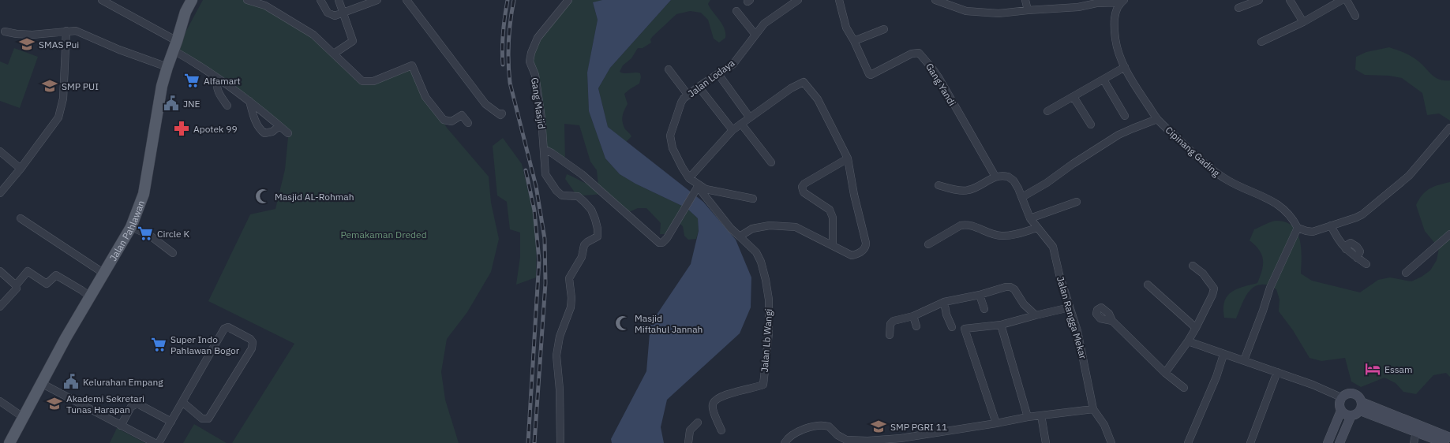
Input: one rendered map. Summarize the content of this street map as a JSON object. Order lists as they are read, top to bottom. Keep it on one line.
{"streets":{"main road":["Jalan Pahlawan"],"street":["Jalan Lodaya","Gang Yandi","Gang Masjid","Cipinang Gading","Jalan Rangga Mekar","Jalan Lb Wangi"]},"crossings":[["Gang Yandi","Jalan Rangga Mekar"]],"parks":["Pemakaman Dreded"],"places":{"school or university":["SMAS Pui","SMP PUI","Akademi Sekretari Tunas Harapan","SMP PGRI 11"],"supermarket":["Alfamart","Circle K","Super Indo Pahlawan Bogor"],"public building":["JNE","Kelurahan Empang"],"pharmacy":["Apotek 99"],"mosque":["Masjid AL-Rohmah","Masjid Miftahul Jannah"],"hotel":["Essam"]}}
